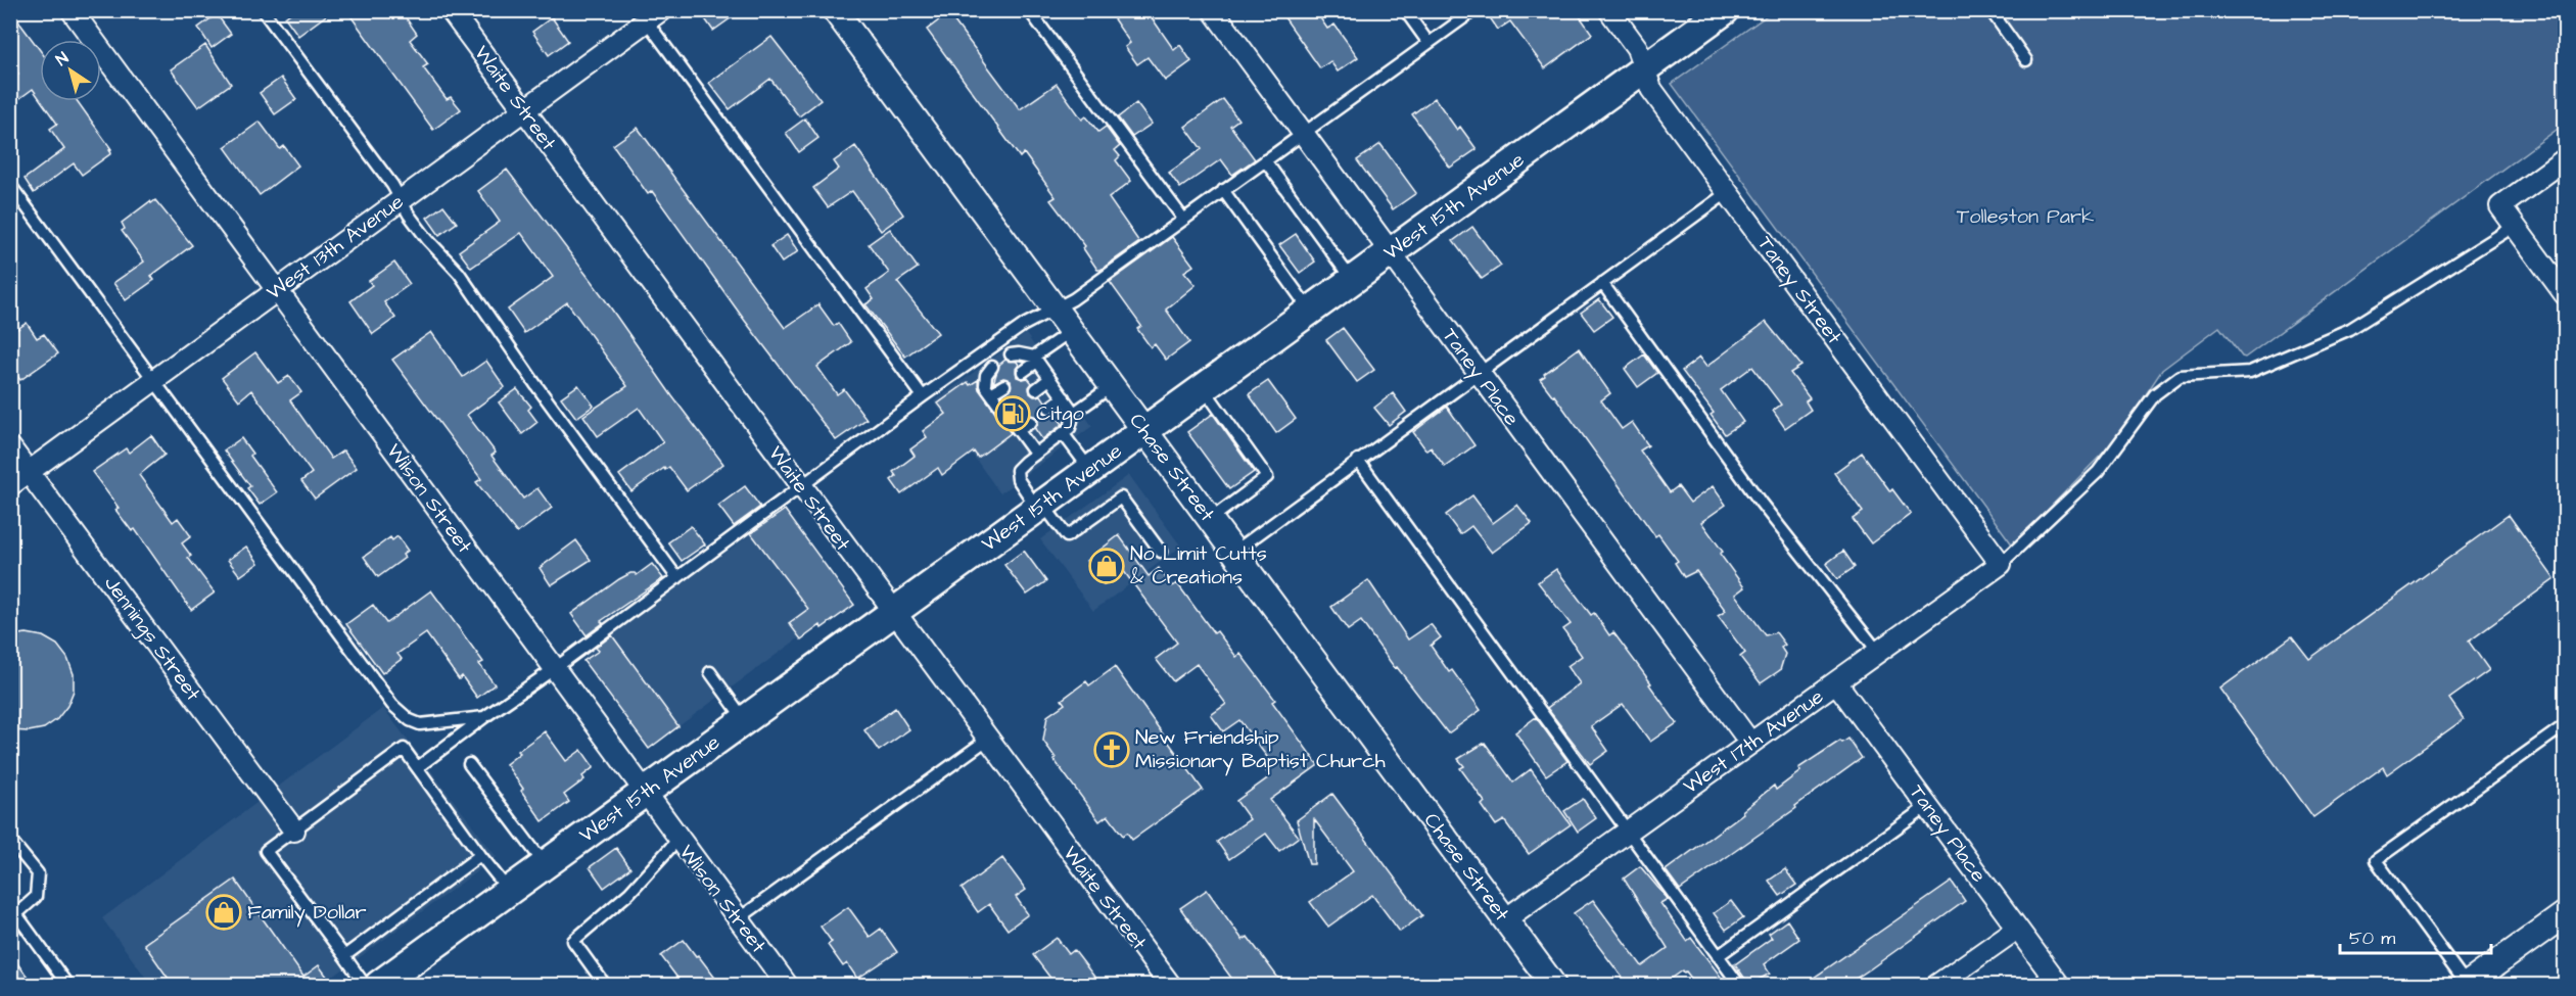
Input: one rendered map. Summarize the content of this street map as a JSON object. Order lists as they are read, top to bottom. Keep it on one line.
{"streets":{"main road":["West 15th Avenue"],"street":["Waite Street","West 13th Avenue","Taney Street","Taney Place","Chase Street","Wilson Street","Jennings Street","West 17th Avenue"]},"crossings":[["Waite Street","West 15th Avenue"],["Waite Street","West 13th Avenue"],["West 15th Avenue","Taney Street"],["West 15th Avenue","Taney Place"],["West 15th Avenue","Chase Street"],["West 15th Avenue","Wilson Street"],["West 13th Avenue","Wilson Street"],["West 13th Avenue","Jennings Street"],["Taney Street","West 17th Avenue"],["Taney Place","West 17th Avenue"],["Chase Street","West 17th Avenue"]],"parks":["Tolleston Park"],"places":{"fuel station":["Citgo"],"shop":["No Limit Cutts & Creations","Family Dollar"],"church":["New Friendship Missionary Baptist Church"]},"scale_bar":"50 m","north":"top left"}
